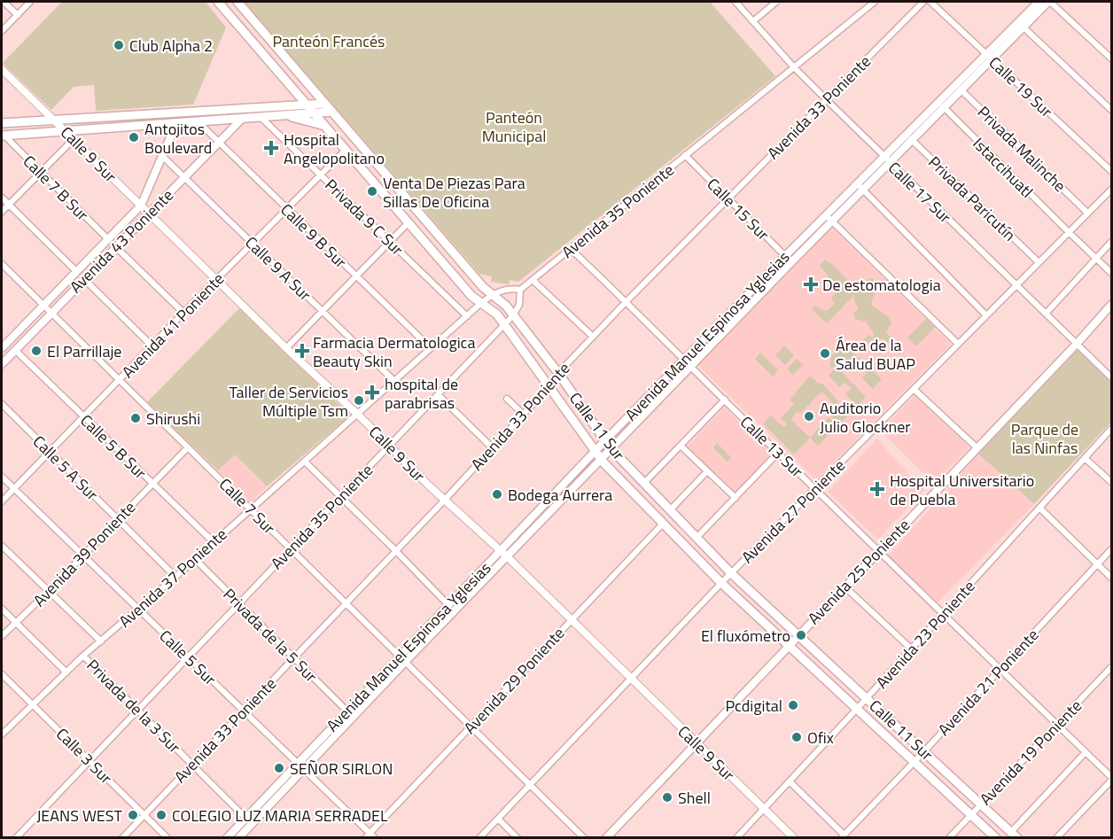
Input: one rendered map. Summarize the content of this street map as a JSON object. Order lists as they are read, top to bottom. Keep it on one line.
{"streets":{"main road":["Avenida 43 Poniente","Avenida Manuel Espinosa Yglesias","Calle 11 Sur","Avenida 25 Poniente"],"street":["Calle 19 Sur","Avenida 33 Poniente","Privada Malinche","Calle 9 Sur","Istaccihuatl","Calle 7 B Sur","Calle 17 Sur","Privada Paricutín","Calle 15 Sur","Avenida 35 Poniente","Privada 9 C Sur","Calle 9 B Sur","Calle 9 A Sur","Avenida 41 Poniente","Calle 5 B Sur","Calle 13 Sur","Calle 5 A Sur","Calle 7 Sur","Avenida 27 Poniente","Avenida 39 Poniente","Avenida 37 Poniente","Avenida 23 Poniente","Privada de la 5 Sur","Calle 5 Sur","Avenida 29 Poniente","Avenida 21 Poniente","Privada de la 3 Sur","Avenida 19 Poniente","Calle 3 Sur"]},"crossings":[["Calle 19 Sur","Avenida Manuel Espinosa Yglesias"],["Avenida 33 Poniente","Calle 9 Sur"],["Avenida 33 Poniente","Calle 17 Sur"],["Avenida 33 Poniente","Calle 15 Sur"],["Avenida 33 Poniente","Calle 11 Sur"],["Avenida 33 Poniente","Calle 13 Sur"],["Avenida 33 Poniente","Calle 7 Sur"],["Avenida 33 Poniente","Privada de la 5 Sur"],["Avenida 33 Poniente","Calle 5 Sur"],["Avenida 33 Poniente","Privada de la 3 Sur"],["Avenida 33 Poniente","Calle 3 Sur"],["Privada Malinche","Avenida Manuel Espinosa Yglesias"],["Privada Malinche","Avenida 27 Poniente"],["Calle 9 Sur","Avenida 35 Poniente"],["Calle 9 Sur","Avenida 43 Poniente"],["Calle 9 Sur","Avenida 41 Poniente"],["Calle 9 Sur","Avenida Manuel Espinosa Yglesias"],["Calle 9 Sur","Avenida 27 Poniente"],["Calle 9 Sur","Avenida 25 Poniente"],["Calle 9 Sur","Avenida 37 Poniente"],["Calle 9 Sur","Avenida 23 Poniente"],["Calle 9 Sur","Avenida 29 Poniente"],["Istaccihuatl","Avenida Manuel Espinosa Yglesias"],["Istaccihuatl","Avenida 27 Poniente"],["Calle 7 B Sur","Avenida 43 Poniente"],["Calle 17 Sur","Avenida 35 Poniente"],["Calle 17 Sur","Avenida Manuel Espinosa Yglesias"],["Calle 17 Sur","Avenida 27 Poniente"],["Calle 17 Sur","Avenida 25 Poniente"],["Privada Paricutín","Avenida Manuel Espinosa Yglesias"],["Privada Paricutín","Avenida 27 Poniente"],["Calle 15 Sur","Avenida 35 Poniente"],["Calle 15 Sur","Avenida Manuel Espinosa Yglesias"],["Avenida 35 Poniente","Calle 11 Sur"],["Avenida 35 Poniente","Calle 13 Sur"],["Avenida 35 Poniente","Calle 7 Sur"],["Avenida 35 Poniente","Avenida 37 Poniente"],["Avenida 35 Poniente","Privada de la 5 Sur"],["Avenida 35 Poniente","Calle 5 Sur"],["Avenida 35 Poniente","Privada de la 3 Sur"],["Avenida 35 Poniente","Calle 3 Sur"],["Privada 9 C Sur","Avenida 41 Poniente"],["Privada 9 C Sur","Avenida 37 Poniente"],["Calle 9 B Sur","Avenida 43 Poniente"],["Calle 9 B Sur","Avenida 41 Poniente"],["Calle 9 B Sur","Avenida 37 Poniente"],["Avenida 43 Poniente","Calle 9 A Sur"],["Avenida 43 Poniente","Calle 5 B Sur"],["Avenida 43 Poniente","Calle 7 Sur"],["Calle 9 A Sur","Avenida 41 Poniente"],["Calle 9 A Sur","Avenida 37 Poniente"],["Avenida 41 Poniente","Calle 11 Sur"],["Avenida 41 Poniente","Calle 5 B Sur"],["Avenida 41 Poniente","Calle 5 A Sur"],["Avenida 41 Poniente","Calle 7 Sur"],["Avenida 41 Poniente","Calle 5 Sur"],["Avenida Manuel Espinosa Yglesias","Calle 11 Sur"],["Avenida Manuel Espinosa Yglesias","Calle 13 Sur"],["Avenida Manuel Espinosa Yglesias","Calle 7 Sur"],["Avenida Manuel Espinosa Yglesias","Privada de la 5 Sur"],["Avenida Manuel Espinosa Yglesias","Calle 5 Sur"],["Avenida Manuel Espinosa Yglesias","Privada de la 3 Sur"],["Calle 11 Sur","Avenida 27 Poniente"],["Calle 11 Sur","Avenida 25 Poniente"],["Calle 11 Sur","Avenida 37 Poniente"],["Calle 11 Sur","Avenida 23 Poniente"],["Calle 11 Sur","Avenida 29 Poniente"],["Calle 11 Sur","Avenida 21 Poniente"],["Calle 11 Sur","Avenida 19 Poniente"],["Calle 5 B Sur","Avenida 39 Poniente"],["Calle 5 B Sur","Avenida 37 Poniente"],["Calle 13 Sur","Avenida 27 Poniente"],["Calle 13 Sur","Avenida 25 Poniente"],["Calle 13 Sur","Avenida 23 Poniente"],["Calle 13 Sur","Avenida 21 Poniente"],["Calle 13 Sur","Avenida 19 Poniente"],["Calle 5 A Sur","Avenida 39 Poniente"],["Calle 5 A Sur","Avenida 37 Poniente"],["Calle 7 Sur","Avenida 27 Poniente"],["Calle 7 Sur","Avenida 39 Poniente"],["Calle 7 Sur","Avenida 37 Poniente"],["Calle 7 Sur","Avenida 29 Poniente"],["Avenida 39 Poniente","Calle 5 Sur"],["Avenida 37 Poniente","Privada de la 5 Sur"],["Avenida 37 Poniente","Calle 5 Sur"],["Avenida 37 Poniente","Privada de la 3 Sur"],["Avenida 37 Poniente","Calle 3 Sur"],["Calle 5 Sur","Avenida 29 Poniente"]],"parks":["Panteón Francés","Panteón Municipal","Parque de las Ninfas"],"places":{"other":["Club Alpha 2","Antojitos Boulevard","Venta De Piezas Para Sillas De Oficina","El Parrillaje","Área de la Salud BUAP","Taller de Servicios Múltiple Tsm","Auditorio Julio Glockner","Shirushi","Bodega Aurrera","El fluxómetro","Pcdigital","Ofix","SEÑOR SIRLON","Shell","JEANS WEST","COLEGIO LUZ MARIA SERRADEL"],"health":["Hospital Angelopolitano","De estomatologia","Farmacia Dermatologica Beauty Skin","hospital de parabrisas","Hospital Universitario de Puebla"]}}
